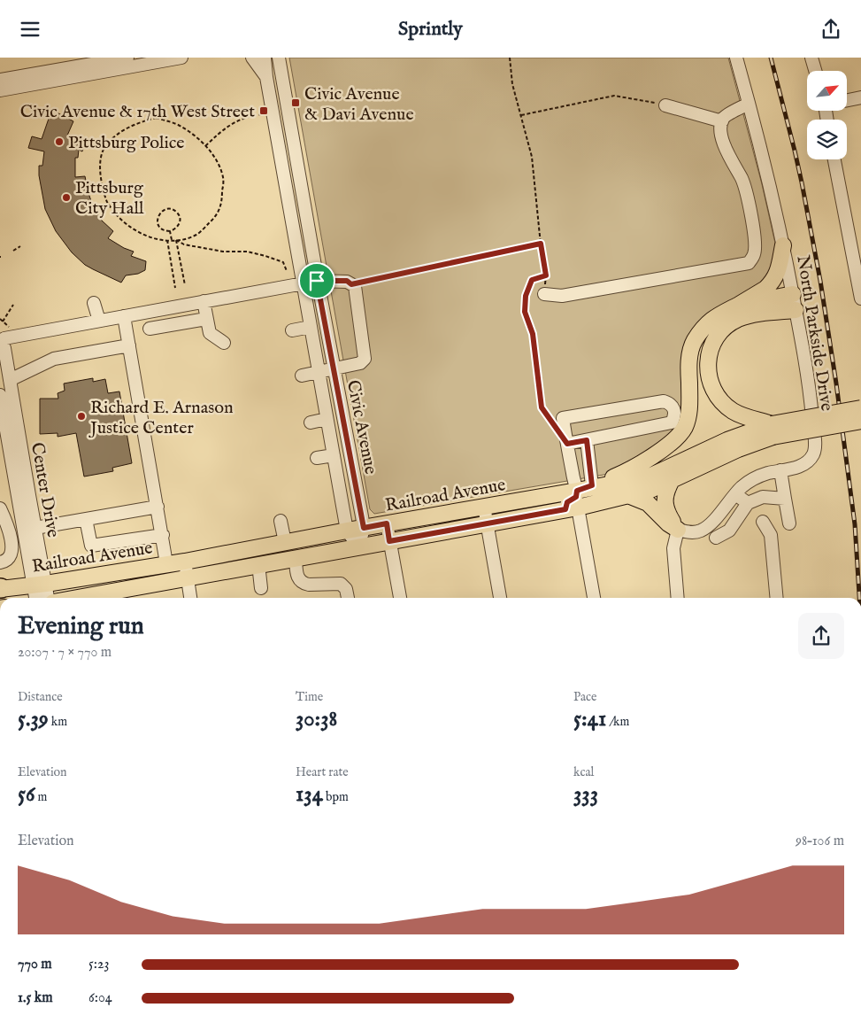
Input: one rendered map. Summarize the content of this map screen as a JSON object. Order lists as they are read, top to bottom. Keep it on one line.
{"streets":{"main road":["Railroad Avenue"],"street":["North Parkside Drive","Civic Avenue","Center Drive"]},"crossings":[["Civic Avenue","Railroad Avenue"],["Center Drive","Railroad Avenue"]],"places":{"transit":["Civic Avenue & Davi Avenue","Civic Avenue & 17th West Street"],"other":["Pittsburg Police","Pittsburg City Hall","Richard E. Arnason Justice Center"]},"north":"top right","page":{"header":"Sprintly","heading":["Evening run","20:07 · 7 × 770 m"],"stats":[["Distance","5.39 km"],["Time","30:38"],["Pace","5:41 /km"],["Elevation","56 m"],["Heart rate","134 bpm"],["kcal","333"]],"chart":["Elevation","98–106 m"],"list":[{"name":"770 m","note":"5:23"},{"name":"1.5 km","note":"6:04"}]}}
